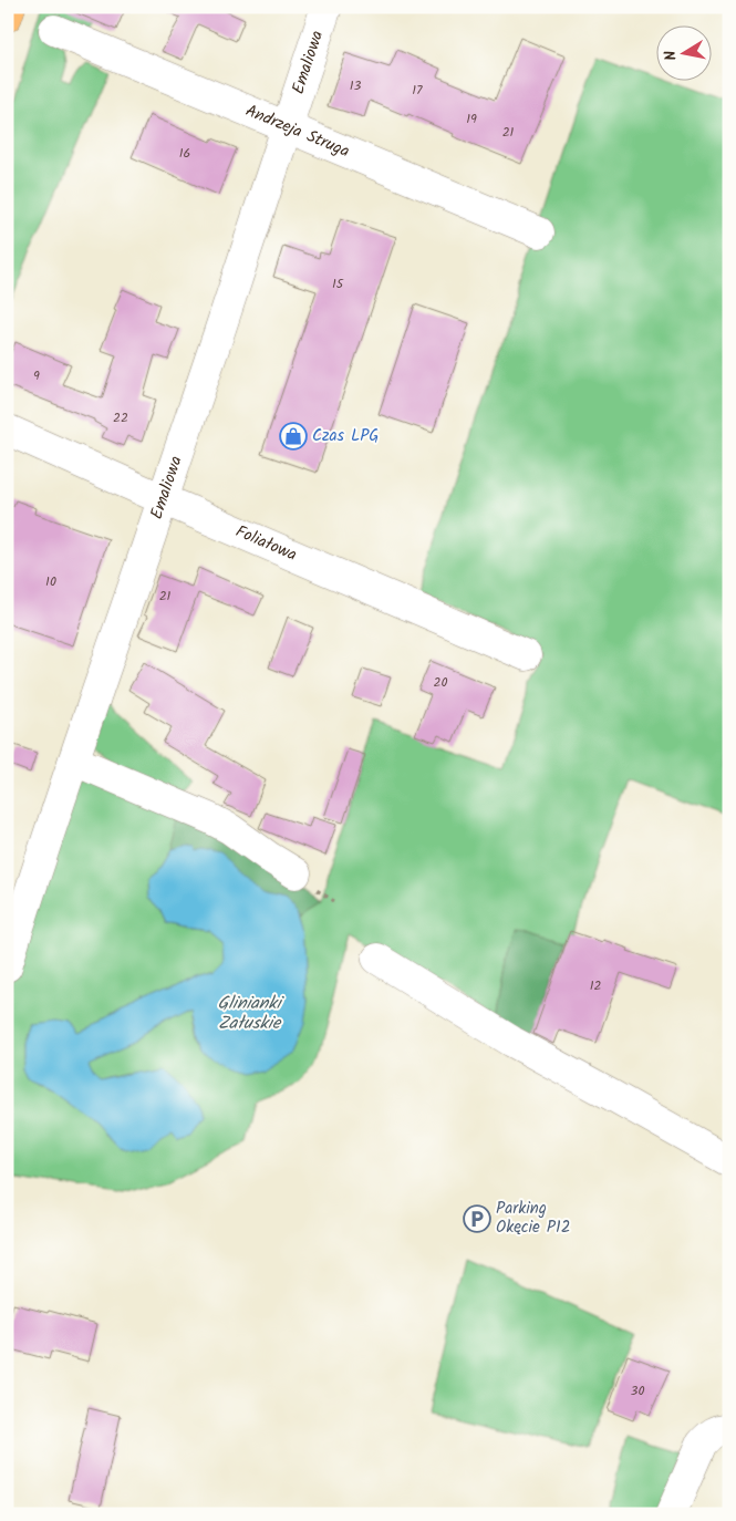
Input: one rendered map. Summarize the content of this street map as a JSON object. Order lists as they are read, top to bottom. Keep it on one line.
{"streets":{"street":["Emaliowa","Andrzeja Struga","Foliałowa"]},"crossings":[["Emaliowa","Andrzeja Struga"],["Emaliowa","Foliałowa"]],"water":["Glinianki Załuskie"],"places":{"shop":["Czas LPG"],"parking":["Parking Okęcie P12"]},"house_numbers":["13","17","19","21","16","15","9","22","10","21","20","12","30"],"north":"left"}
